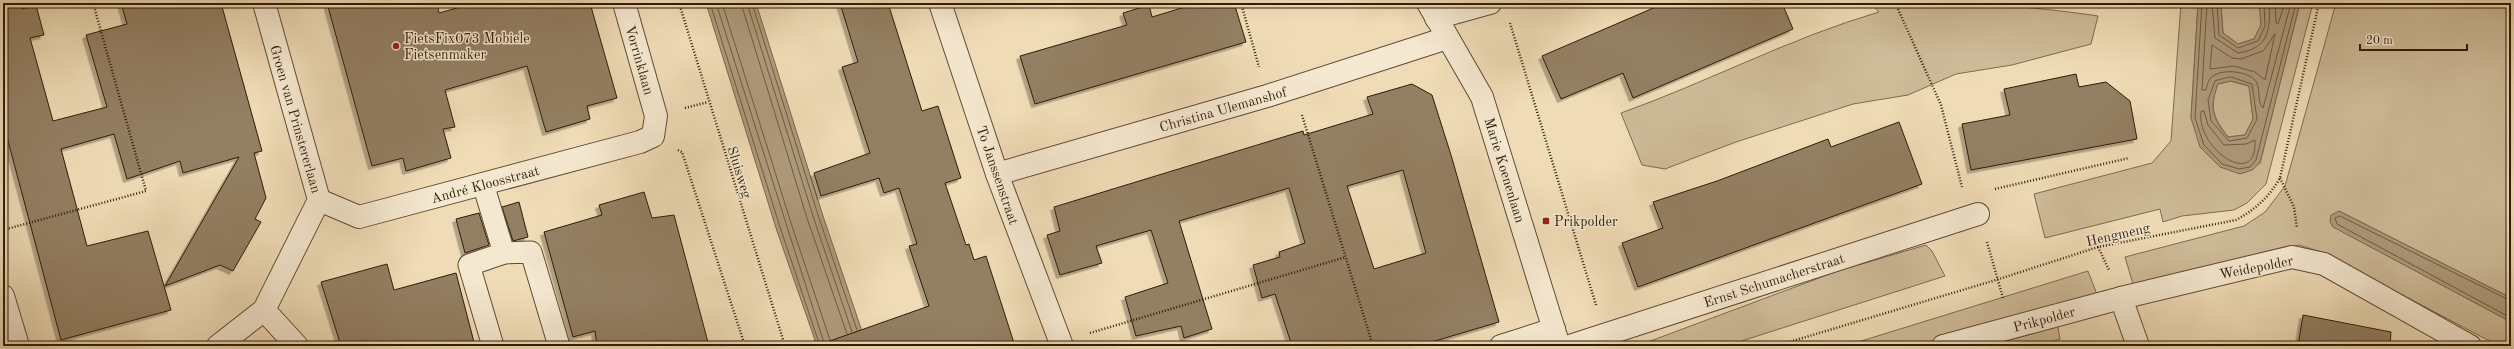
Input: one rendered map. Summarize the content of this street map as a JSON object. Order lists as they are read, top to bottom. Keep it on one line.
{"streets":{"street":["Vorrinklaan","Christina Ulemanshof","Groen van Prinstererlaan","Marie Koenenlaan","To Janssenstraat","André Kloosstraat","Weidepolder","Ernst Schumacherstraat","Prikpolder"],"path":["Sluisweg","Hengmeng"]},"crossings":[["Vorrinklaan","André Kloosstraat"],["Christina Ulemanshof","Marie Koenenlaan"],["Christina Ulemanshof","To Janssenstraat"],["Groen van Prinstererlaan","André Kloosstraat"],["Weidepolder","Prikpolder"]],"places":{"other":["FietsFix073 Mobiele Fietsenmaker"],"transit":["Prikpolder"]},"scale_bar":"20 m"}
